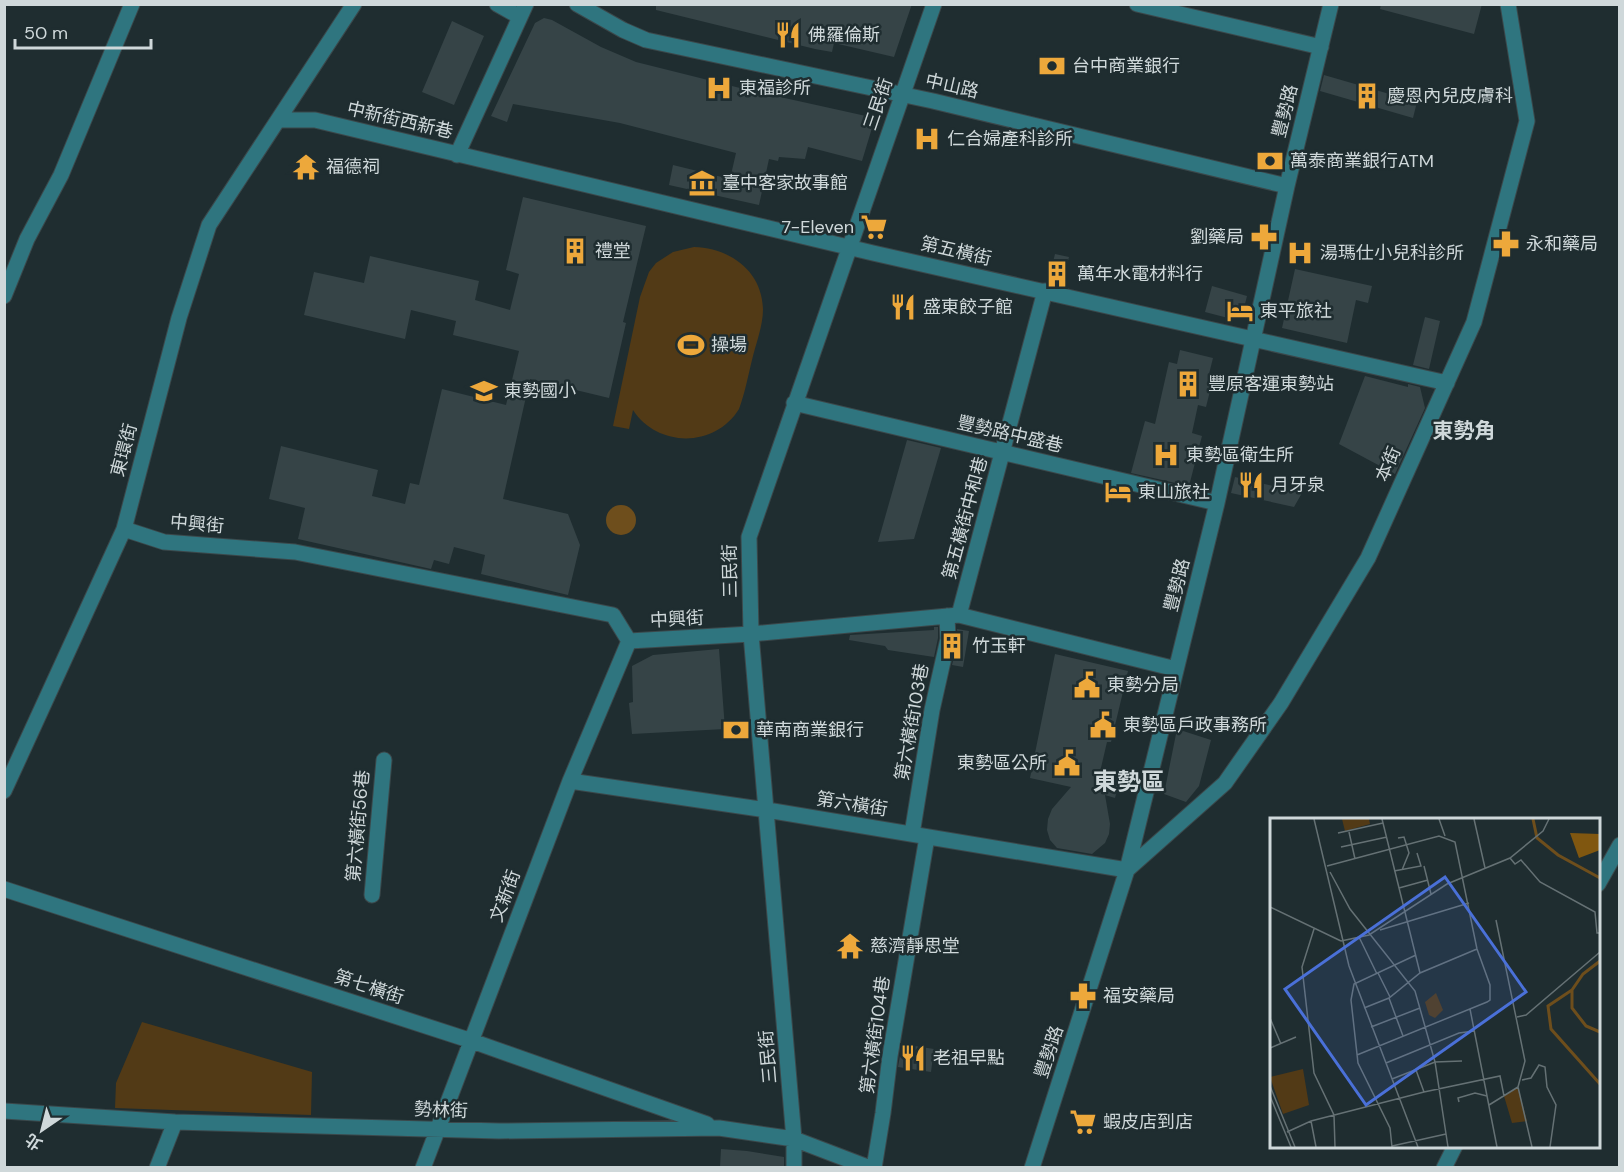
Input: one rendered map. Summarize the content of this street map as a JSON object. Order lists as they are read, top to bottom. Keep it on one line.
{"streets":{"street":["中山路","三民街","豐勢路","中新街西新巷","第五橫街","豐勢路中盛巷","東環街","本街","第五橫街中和巷","中興街","第六橫街103巷","第六橫街","第六橫街56巷","文新街","第七橫街","第六橫街104巷","勢林街"]},"crossings":[["中山路","三民街"],["中山路","豐勢路"],["三民街","第五橫街"],["三民街","豐勢路中盛巷"],["三民街","中興街"],["三民街","第六橫街"],["三民街","勢林街"],["豐勢路","第五橫街"],["豐勢路","豐勢路中盛巷"],["豐勢路","本街"],["豐勢路","中興街"],["豐勢路","第六橫街"],["中新街西新巷","第五橫街"],["中新街西新巷","東環街"],["第五橫街","本街"],["第五橫街","第五橫街中和巷"],["豐勢路中盛巷","第五橫街中和巷"],["東環街","中興街"],["本街","第六橫街"],["第五橫街中和巷","中興街"],["第五橫街中和巷","第六橫街103巷"],["中興街","第六橫街103巷"],["中興街","文新街"],["第六橫街103巷","第六橫街"],["第六橫街103巷","第六橫街104巷"],["第六橫街","文新街"],["第六橫街","第六橫街104巷"],["文新街","第七橫街"],["文新街","勢林街"],["第七橫街","勢林街"],["第六橫街104巷","勢林街"]],"districts":["東勢角","東勢區"],"places":{"restaurant":["佛羅倫斯","盛東餃子館","月牙泉","老祖早點"],"bank":["台中商業銀行","萬泰商業銀行ATM","華南商業銀行"],"hospital":["東福診所","仁合婦產科診所","湯瑪仕小兒科診所","東勢區衛生所"],"building":["慶恩內兒皮膚科","禮堂","萬年水電材料行","豐原客運東勢站","竹玉軒"],"temple":["福德祠","慈濟靜思堂"],"museum":["臺中客家故事館"],"supermarket":["7-Eleven","蝦皮店到店"],"pharmacy":["劉藥局","永和藥局","福安藥局"],"hotel":["東平旅社","東山旅社"],"sports":["操場"],"school or university":["東勢國小"],"public building":["東勢分局","東勢區戶政事務所","東勢區公所"]},"scale_bar":"50 m","north":"bottom left"}
